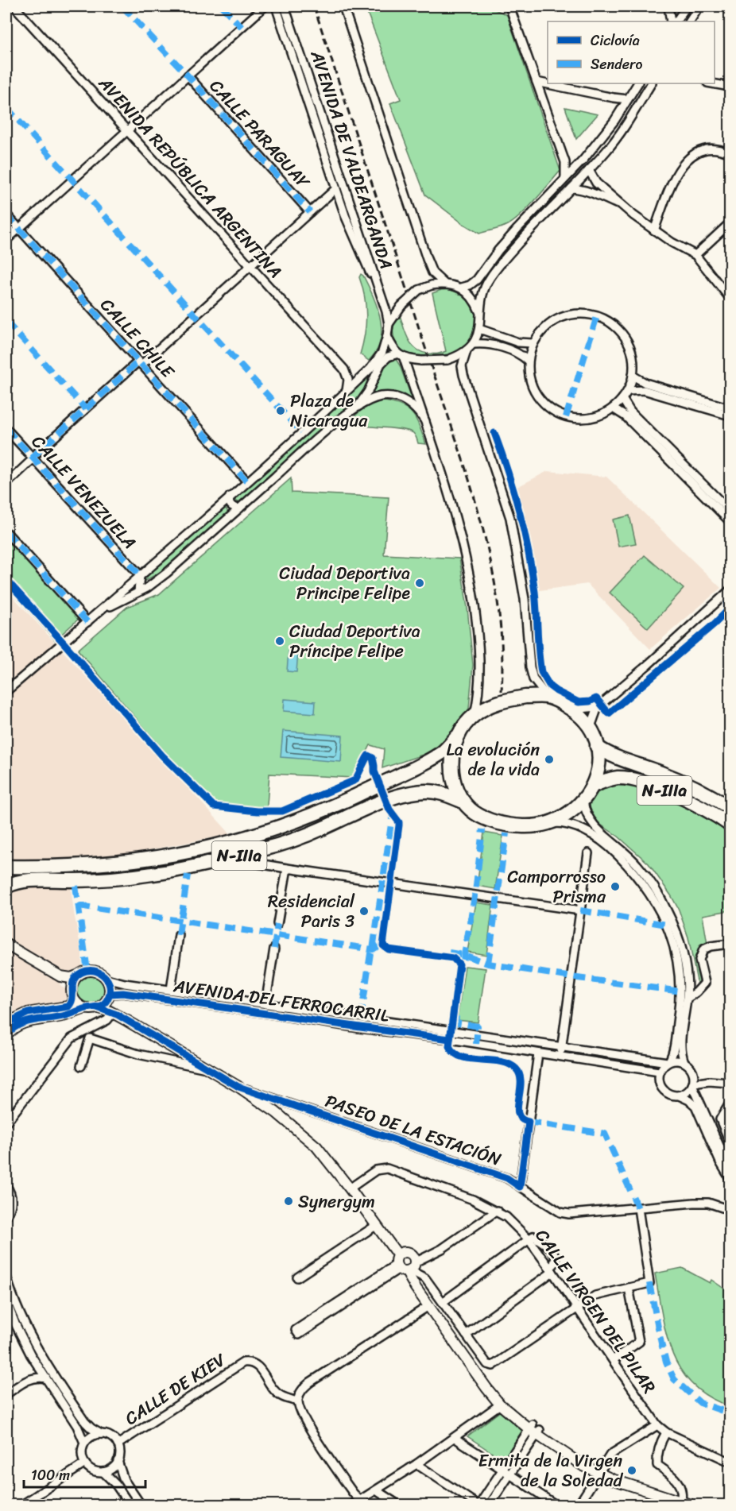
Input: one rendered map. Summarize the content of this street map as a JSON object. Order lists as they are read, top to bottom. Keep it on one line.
{"streets":{"highway":["N-IIIa"],"street":["CALLE PARAGUAY","AVENIDA DE VALDEARGANDA","AVENIDA REPÚBLICA ARGENTINA","CALLE CHILE","CALLE VENEZUELA","AVENIDA DEL FERROCARRIL","PASEO DE LA ESTACIÓN","CALLE VIRGEN DEL PILAR","CALLE DE KIEV"]},"places":["Plaza de Nicaragua","Ciudad Deportiva Principe Felipe","Ciudad Deportiva Príncipe Felipe","La evolución de la vida","Camporrosso Prisma","Residencial Paris 3","Synergym","Ermita de la Virgen de la Soledad"],"legend":["Ciclovía","Sendero"],"scale_bar":"100 m"}
